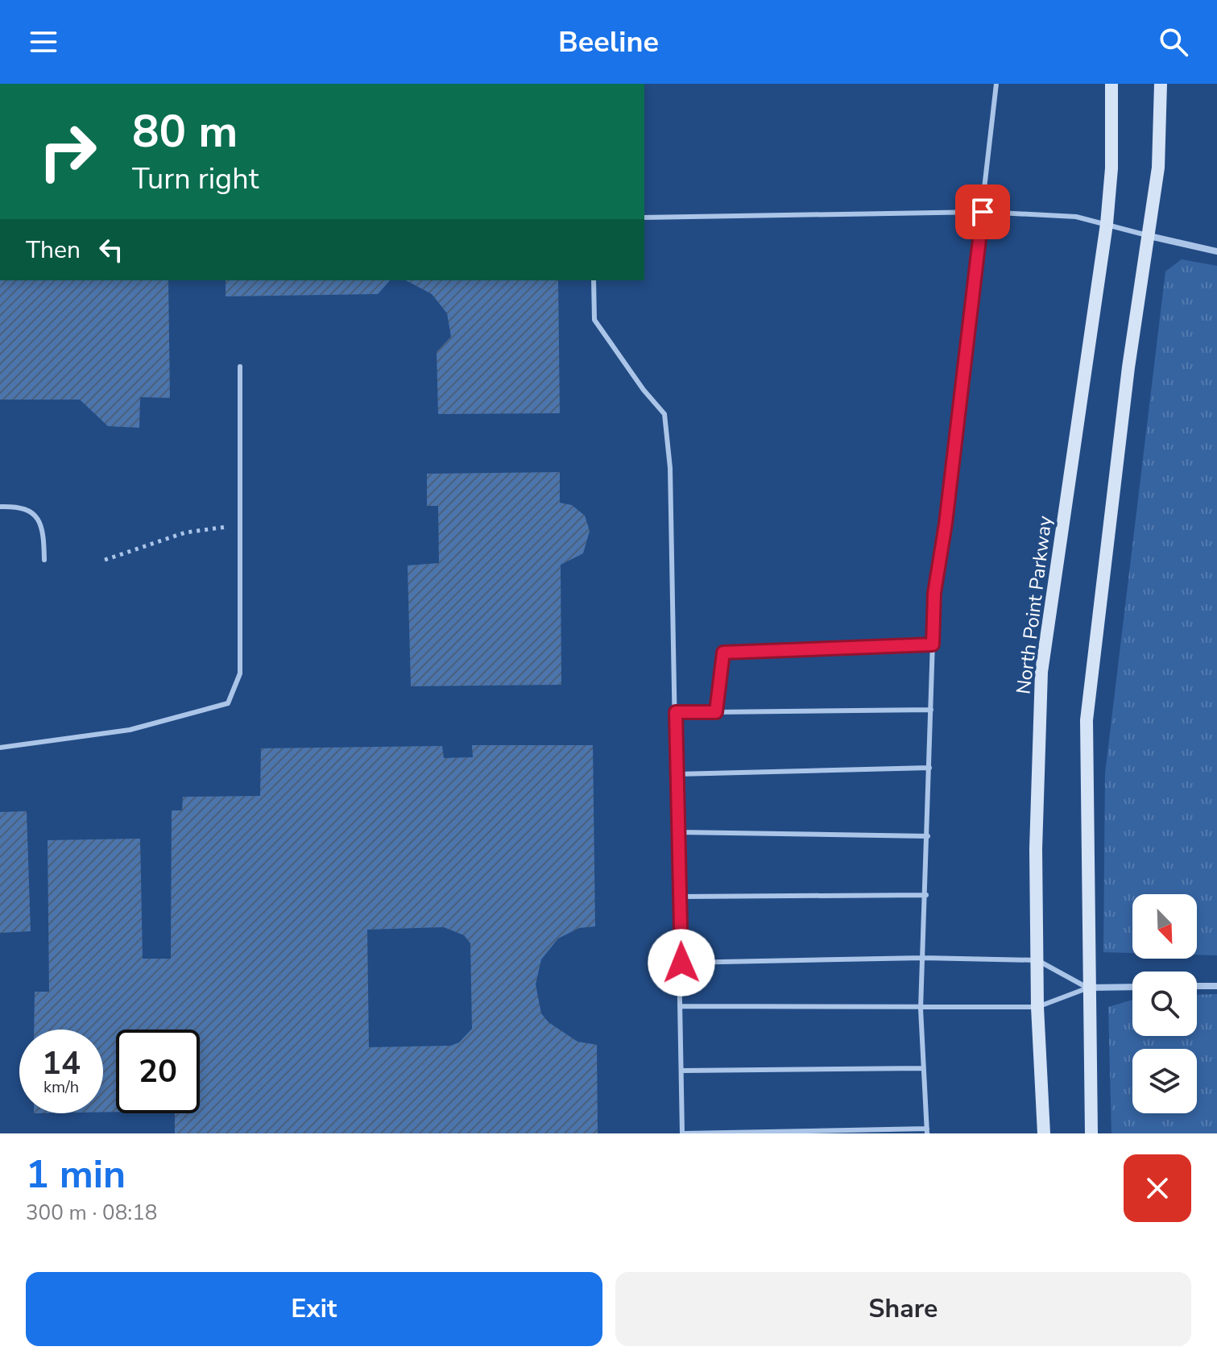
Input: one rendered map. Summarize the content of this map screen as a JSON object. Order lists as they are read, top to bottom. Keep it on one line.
{"streets":{"street":["North Point Parkway"]},"north":"bottom right","page":{"header":"Beeline","turn":["80 m","Turn right"],"then":"Then","speed":"14 km/h","limit":"20","heading":["1 min","300 m · 08:18"],"buttons":["Exit","Share"]}}
